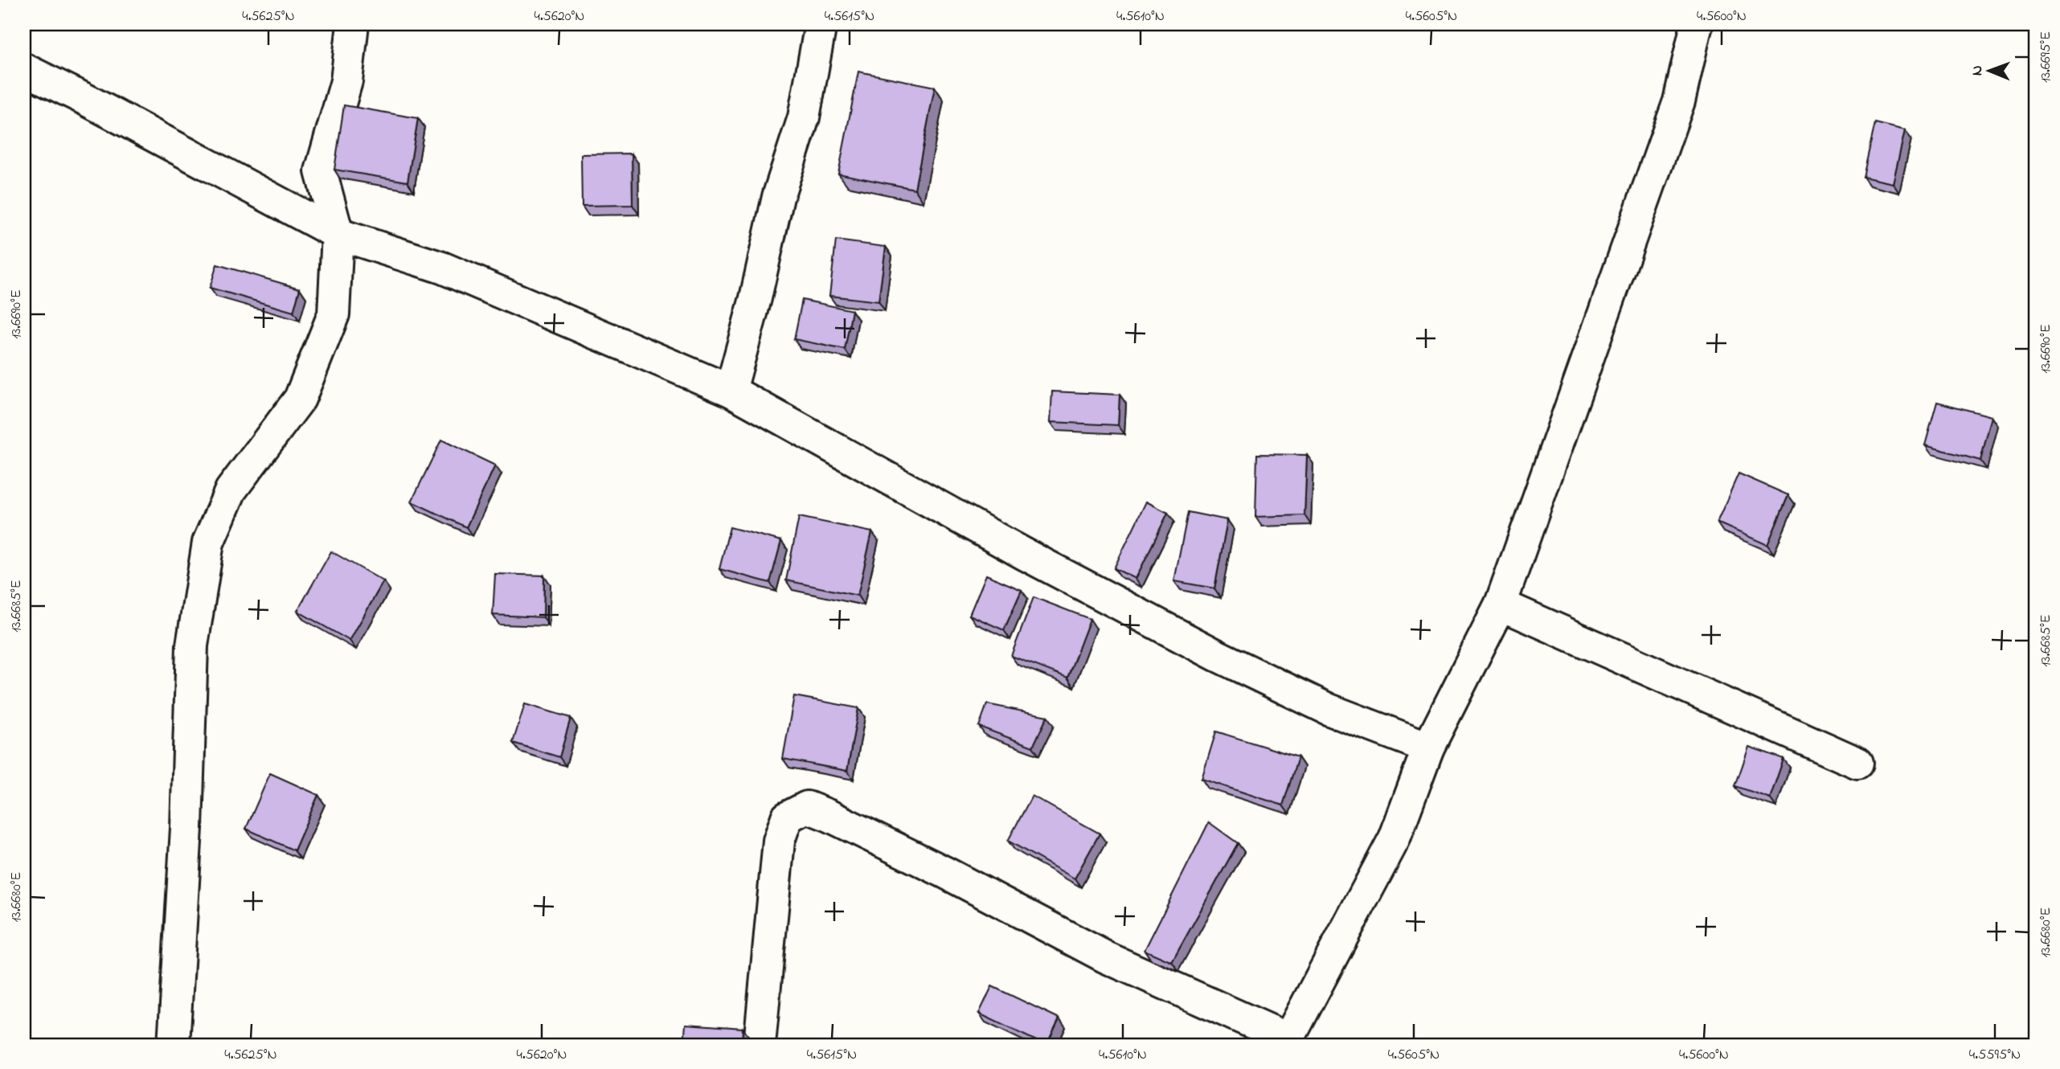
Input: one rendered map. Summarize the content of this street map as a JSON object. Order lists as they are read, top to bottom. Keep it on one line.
{"north":"left","coordinates":["4.5625°N","4.5620°N","4.5615°N","4.5610°N","4.5605°N","4.5600°N","13.6695°E","13.6690°E","13.6685°E","13.6680°E","4.5595°N"]}
